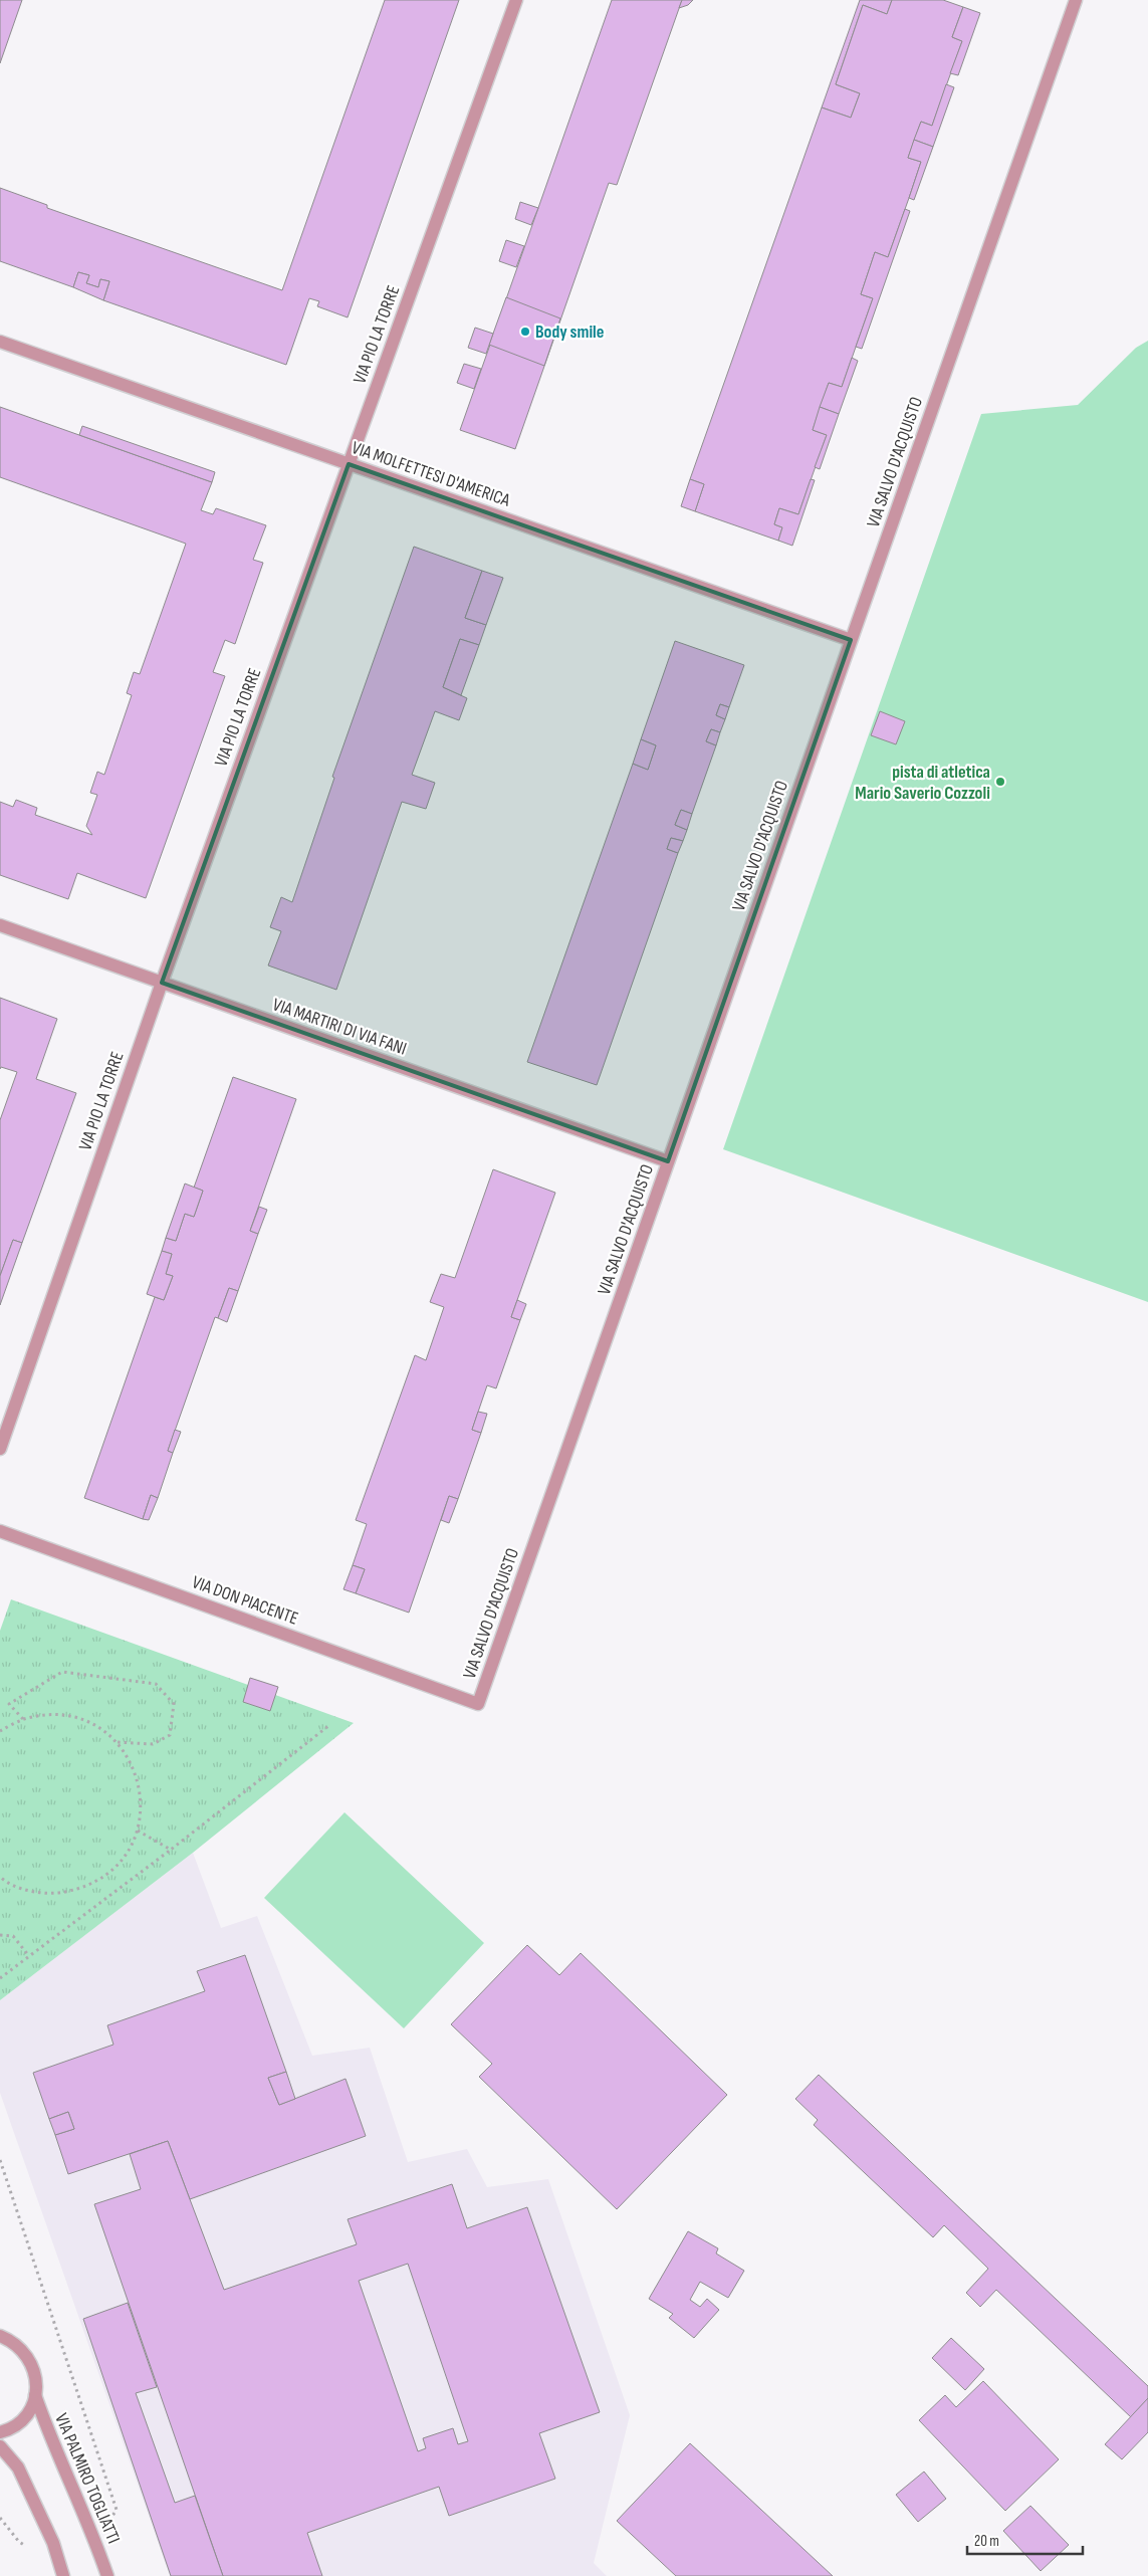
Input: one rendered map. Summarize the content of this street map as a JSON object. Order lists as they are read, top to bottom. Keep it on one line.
{"streets":{"street":["VIA PIO LA TORRE","VIA SALVO D'ACQUISTO","VIA MOLFETTESI D'AMERICA","VIA MARTIRI DI VIA FANI","VIA DON PIACENTE","VIA PALMIRO TOGLIATTI"]},"crossings":[["VIA PIO LA TORRE","VIA MOLFETTESI D'AMERICA"],["VIA PIO LA TORRE","VIA MARTIRI DI VIA FANI"],["VIA SALVO D'ACQUISTO","VIA MOLFETTESI D'AMERICA"],["VIA SALVO D'ACQUISTO","VIA MARTIRI DI VIA FANI"],["VIA SALVO D'ACQUISTO","VIA DON PIACENTE"]],"places":["Body smile","pista di atletica Mario Saverio Cozzoli"],"scale_bar":"20 m"}
